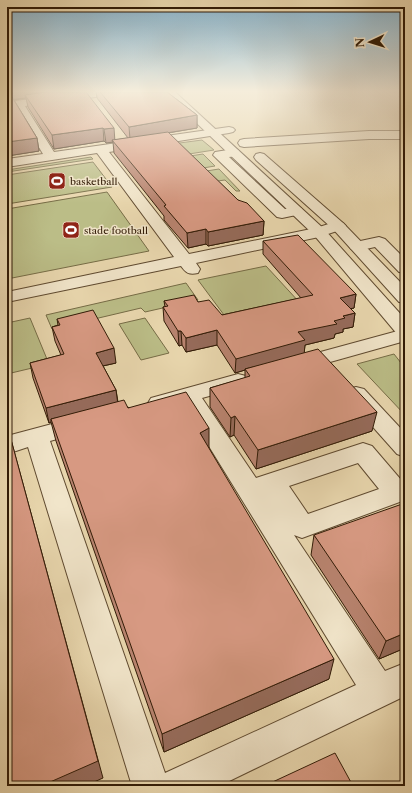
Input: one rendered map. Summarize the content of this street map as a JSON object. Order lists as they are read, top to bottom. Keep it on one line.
{"places":{"sports":["basketball","stade football"]},"north":"left"}
